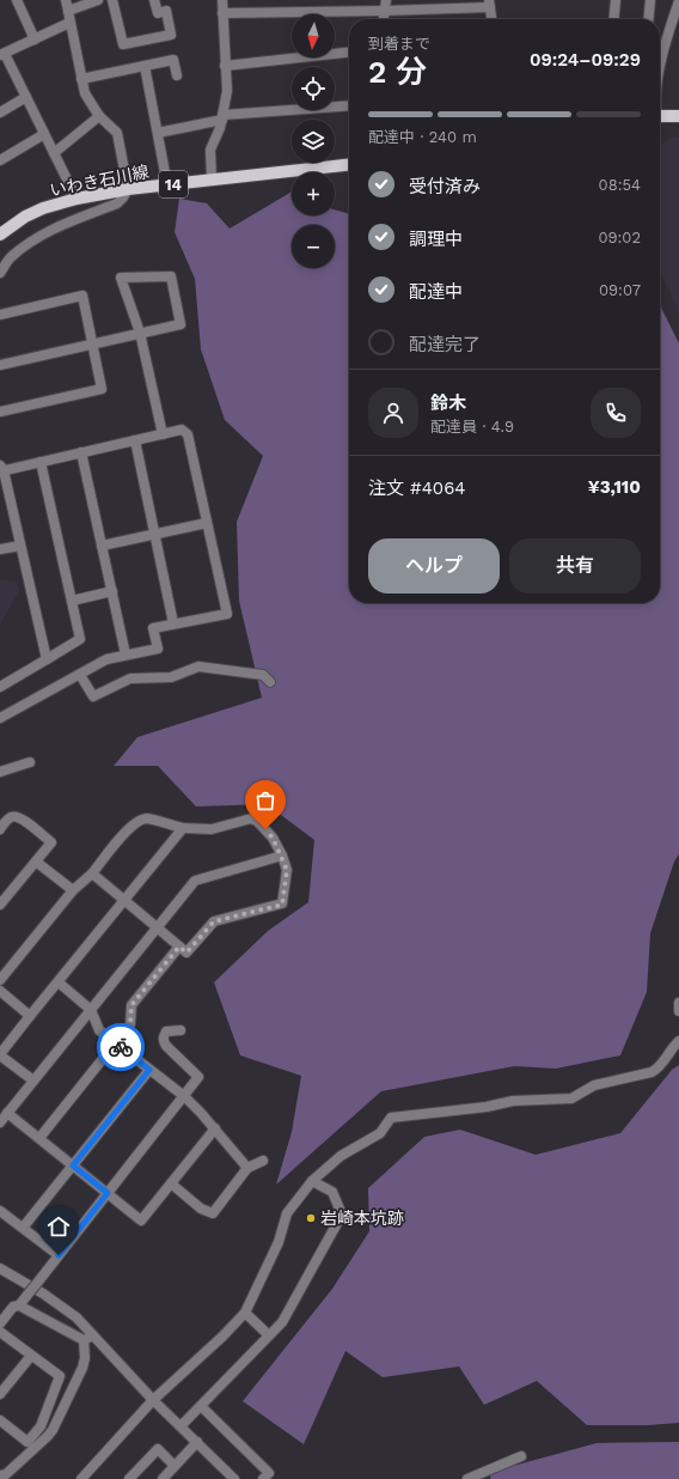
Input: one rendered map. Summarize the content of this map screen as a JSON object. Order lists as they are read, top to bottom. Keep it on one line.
{"streets":{"main road":["いわき石川線","14"]},"places":["岩崎本坑跡"],"north":"bottom","page":{"map_buttons":["+","−"],"heading":["2 分","到着まで","09:24–09:29"],"panel":["鈴木","配達員 · 4.9","注文 #4064","¥3,110"],"bar":"配達中 · 240 m","list":[["受付済み","08:54"],["調理中","09:02"],["配達中","09:07"],"配達完了"],"buttons":["ヘルプ","共有"]}}
